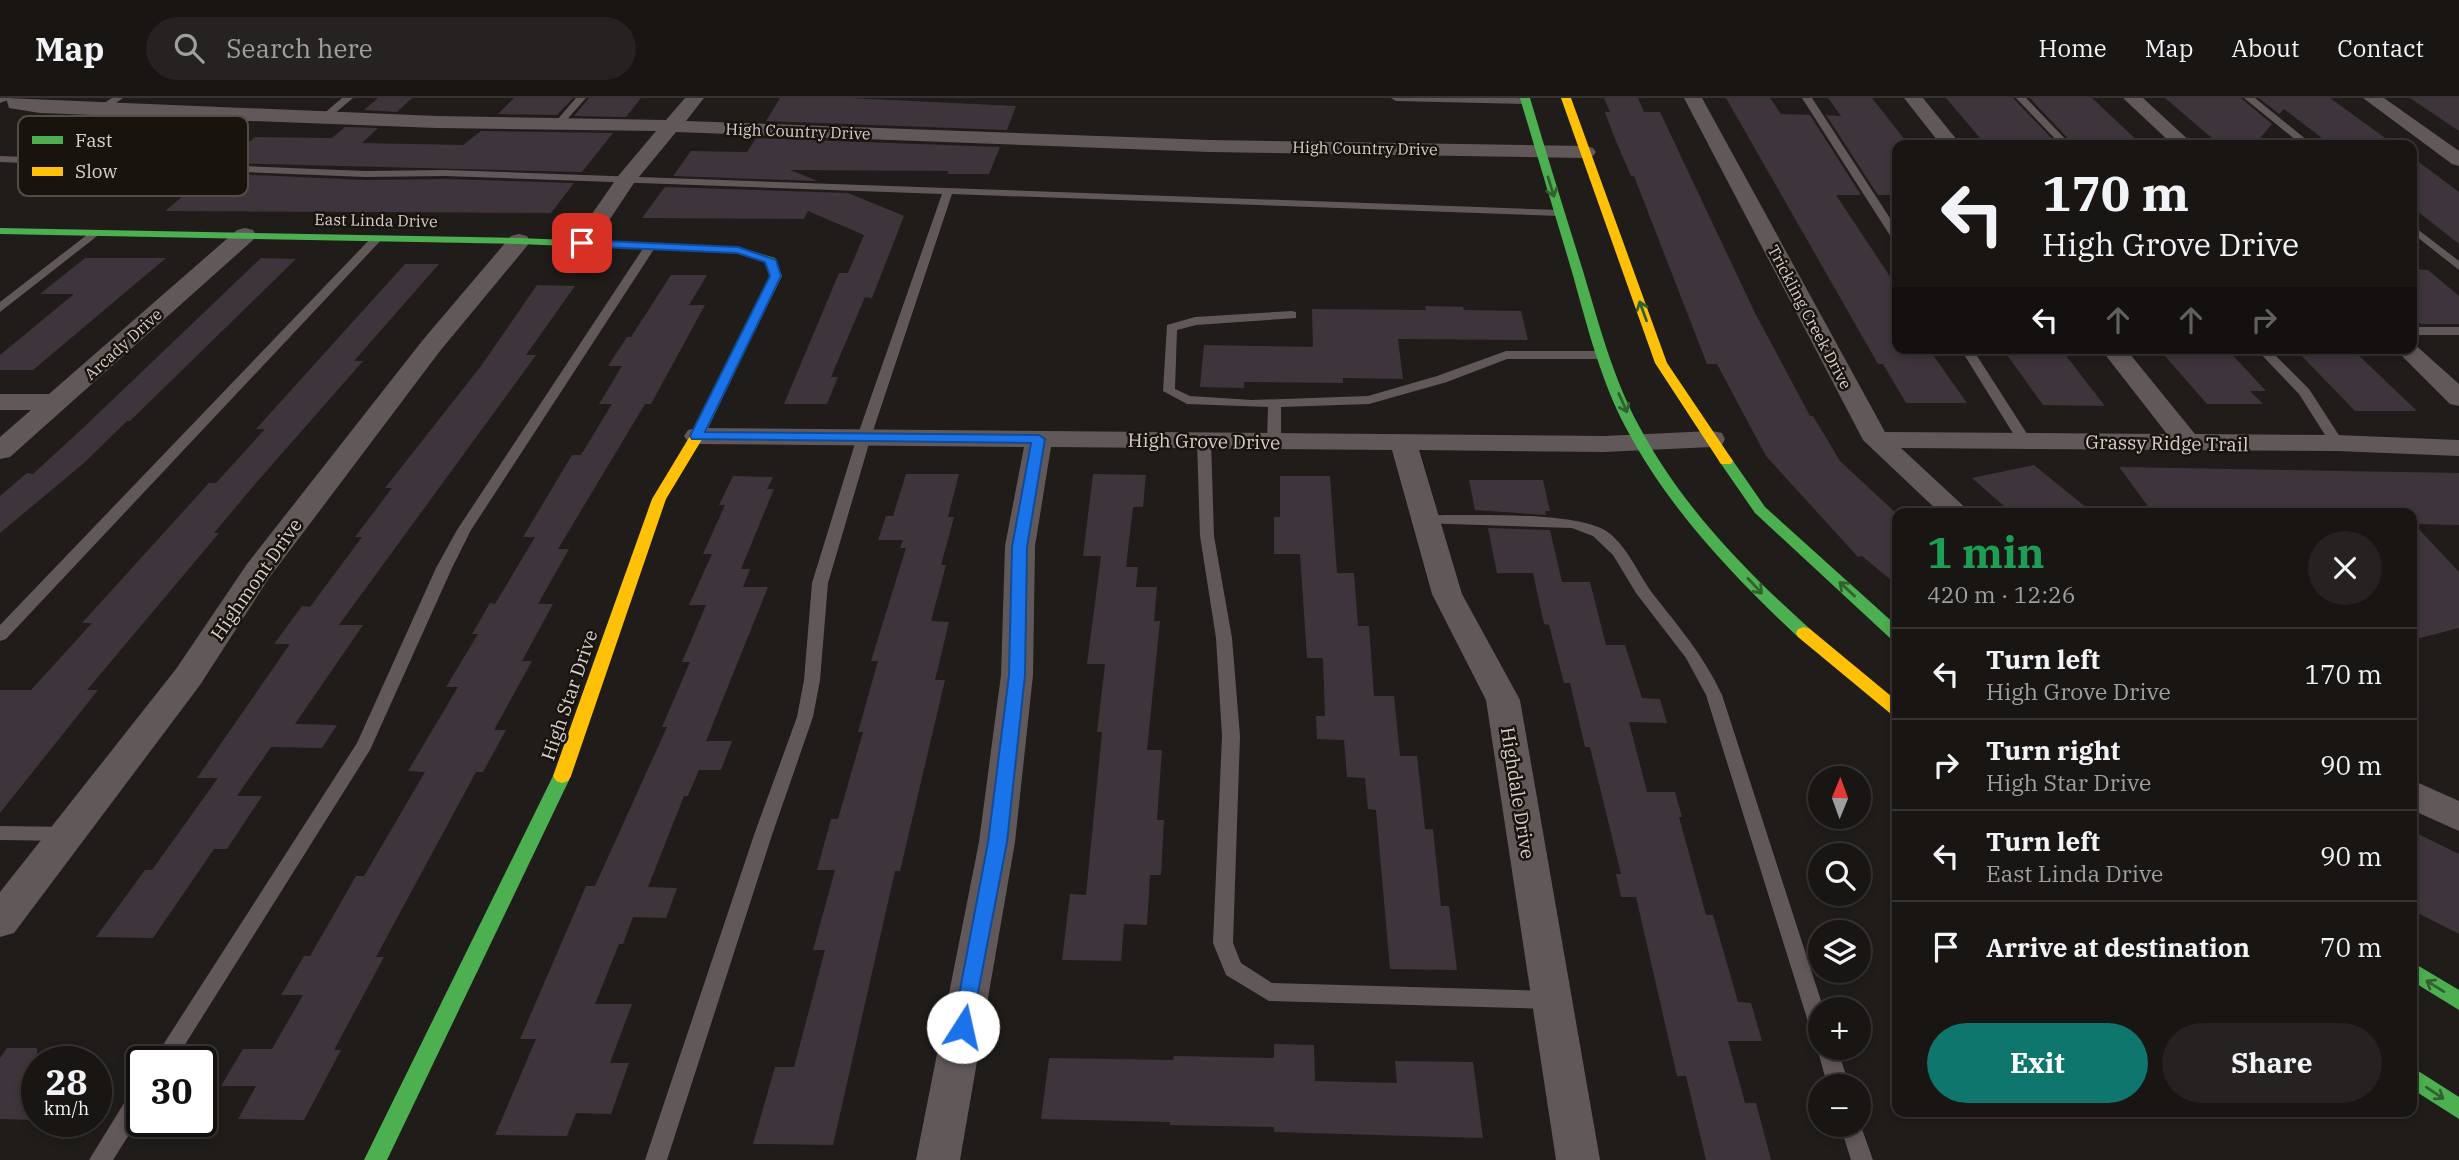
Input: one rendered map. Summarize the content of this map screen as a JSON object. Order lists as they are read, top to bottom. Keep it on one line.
{"streets":{"street":["High Country Drive","East Linda Drive","Trickling Creek Drive","Arcady Drive","High Grove Drive","Grassy Ridge Trail","Highmont Drive","High Star Drive","Highdale Drive"]},"crossings":[["East Linda Drive","Arcady Drive"],["East Linda Drive","Highmont Drive"],["East Linda Drive","High Star Drive"],["Trickling Creek Drive","Grassy Ridge Trail"],["High Grove Drive","High Star Drive"],["High Grove Drive","Highdale Drive"]],"legend":["Fast","Slow"],"north":"top","page":{"header":"Map","search":"Search here","nav":["Home","Map","About","Contact"],"turn":["170 m","High Grove Drive"],"heading":["1 min","420 m · 12:26"],"list":[{"name":"Turn left","note":"High Grove Drive","value":"170 m"},{"name":"Turn right","note":"High Star Drive","value":"90 m"},{"name":"Turn left","note":"East Linda Drive","value":"90 m"},{"name":"Arrive at destination","value":"70 m"}],"map_buttons":["+","−"],"buttons":["Exit","Share"],"speed":"28 km/h","limit":"30"}}
